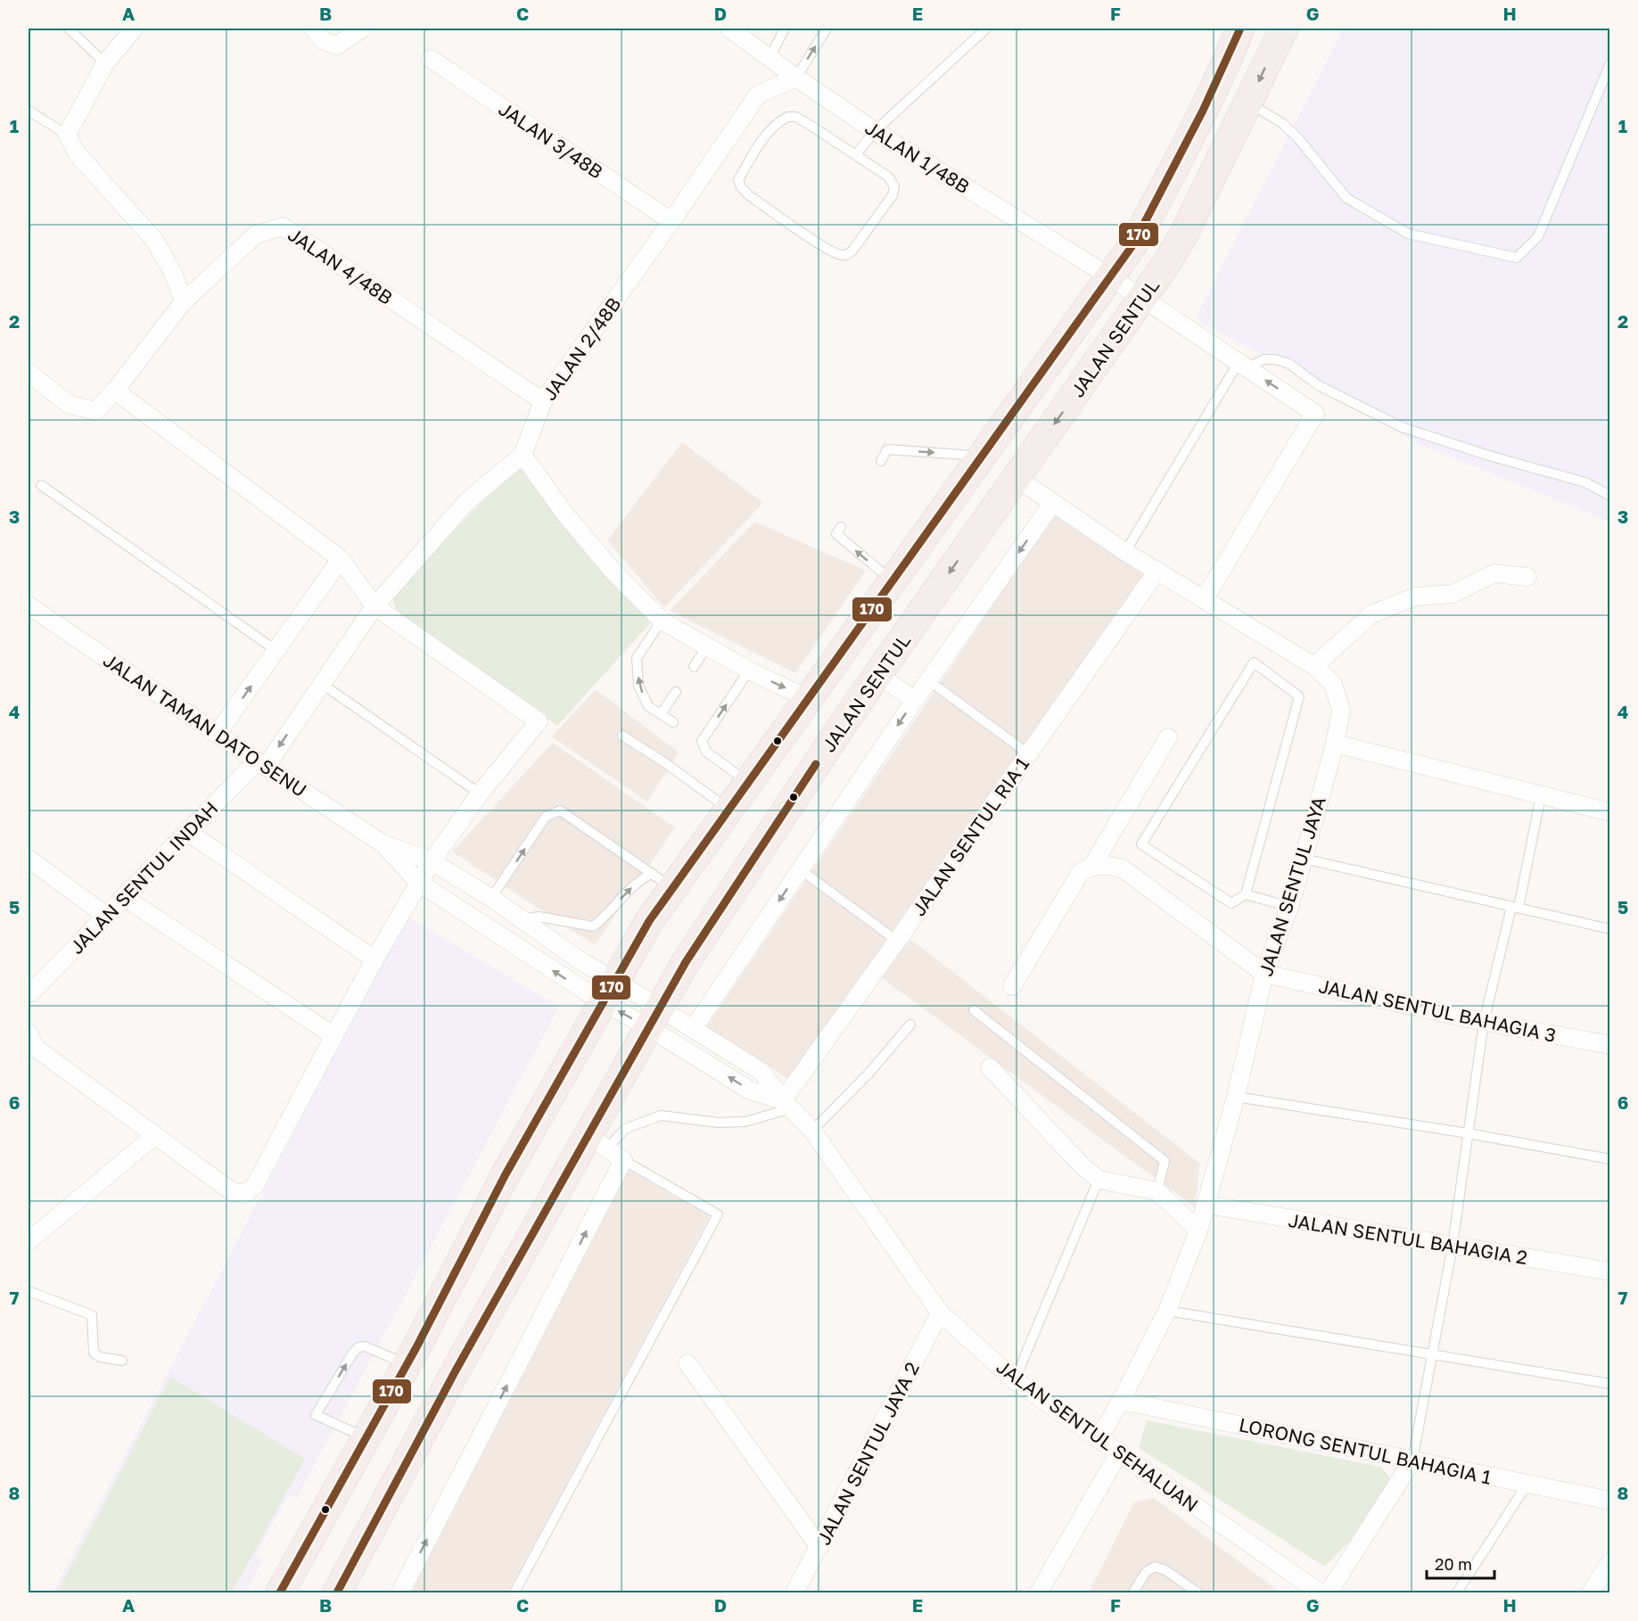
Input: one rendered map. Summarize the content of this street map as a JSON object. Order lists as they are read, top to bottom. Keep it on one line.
{"streets":{"main road":["JALAN SENTUL"],"street":["JALAN 3/48B","JALAN 1/48B","JALAN 4/48B","JALAN 2/48B","JALAN TAMAN DATO SENU","JALAN SENTUL RIA 1","JALAN SENTUL INDAH","JALAN SENTUL JAYA","JALAN SENTUL BAHAGIA 3","JALAN SENTUL BAHAGIA 2","JALAN SENTUL SEHALUAN","LORONG SENTUL BAHAGIA 1","JALAN SENTUL JAYA 2"]},"crossings":[["JALAN 3/48B","JALAN 2/48B"],["JALAN 1/48B","JALAN SENTUL"],["JALAN 1/48B","JALAN 2/48B"],["JALAN 1/48B","JALAN SENTUL JAYA"],["JALAN 4/48B","JALAN 2/48B"],["JALAN SENTUL","JALAN TAMAN DATO SENU"],["JALAN SENTUL","JALAN SENTUL JAYA"],["JALAN SENTUL","JALAN SENTUL SEHALUAN"],["JALAN 2/48B","JALAN SENTUL INDAH"],["JALAN TAMAN DATO SENU","JALAN SENTUL INDAH"],["JALAN SENTUL RIA 1","JALAN SENTUL JAYA"],["JALAN SENTUL RIA 1","JALAN SENTUL SEHALUAN"],["JALAN SENTUL JAYA","JALAN SENTUL BAHAGIA 3"],["JALAN SENTUL JAYA","JALAN SENTUL BAHAGIA 2"],["JALAN SENTUL JAYA","JALAN SENTUL SEHALUAN"],["JALAN SENTUL JAYA","LORONG SENTUL BAHAGIA 1"],["JALAN SENTUL SEHALUAN","JALAN SENTUL JAYA 2"]],"lines":["transit line 170"],"scale_bar":"20 m","grid":{"columns":["A","B","C","D","E","F","G","H"],"rows":["1","2","3","4","5","6","7","8"]}}
